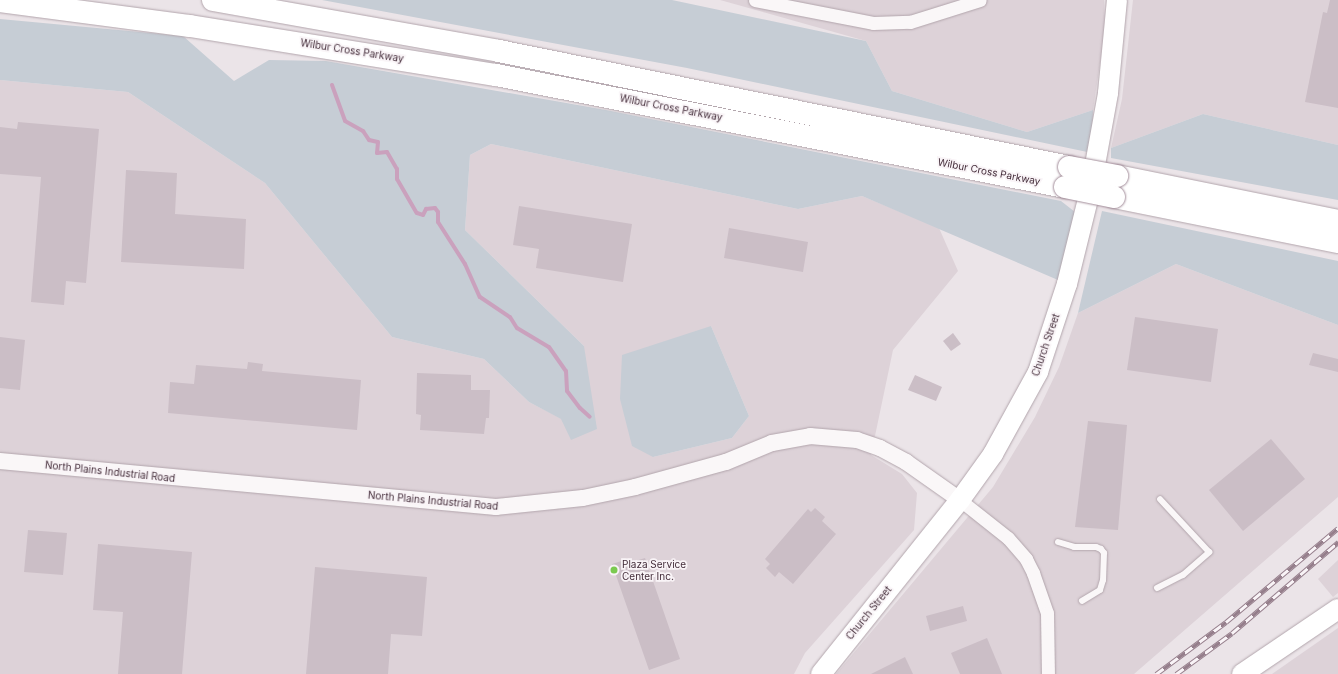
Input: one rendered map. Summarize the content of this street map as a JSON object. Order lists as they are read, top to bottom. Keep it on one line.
{"streets":{"highway":["Wilbur Cross Parkway"],"main road":["Church Street"],"street":["North Plains Industrial Road"]},"crossings":[["Church Street","North Plains Industrial Road"]],"places":["Plaza Service Center Inc."]}
